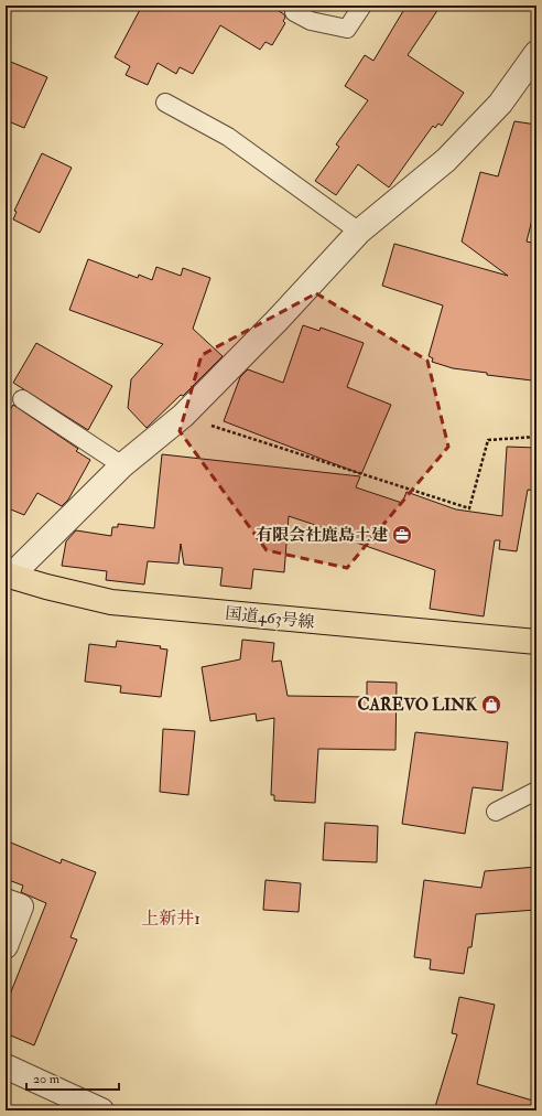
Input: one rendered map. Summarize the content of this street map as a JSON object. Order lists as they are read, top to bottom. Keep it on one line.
{"streets":{"highway":["国道463号線"]},"districts":["上新井1"],"places":{"office":["有限会社鹿島土建"],"shop":["CAREVO LINK"]},"scale_bar":"20 m"}
